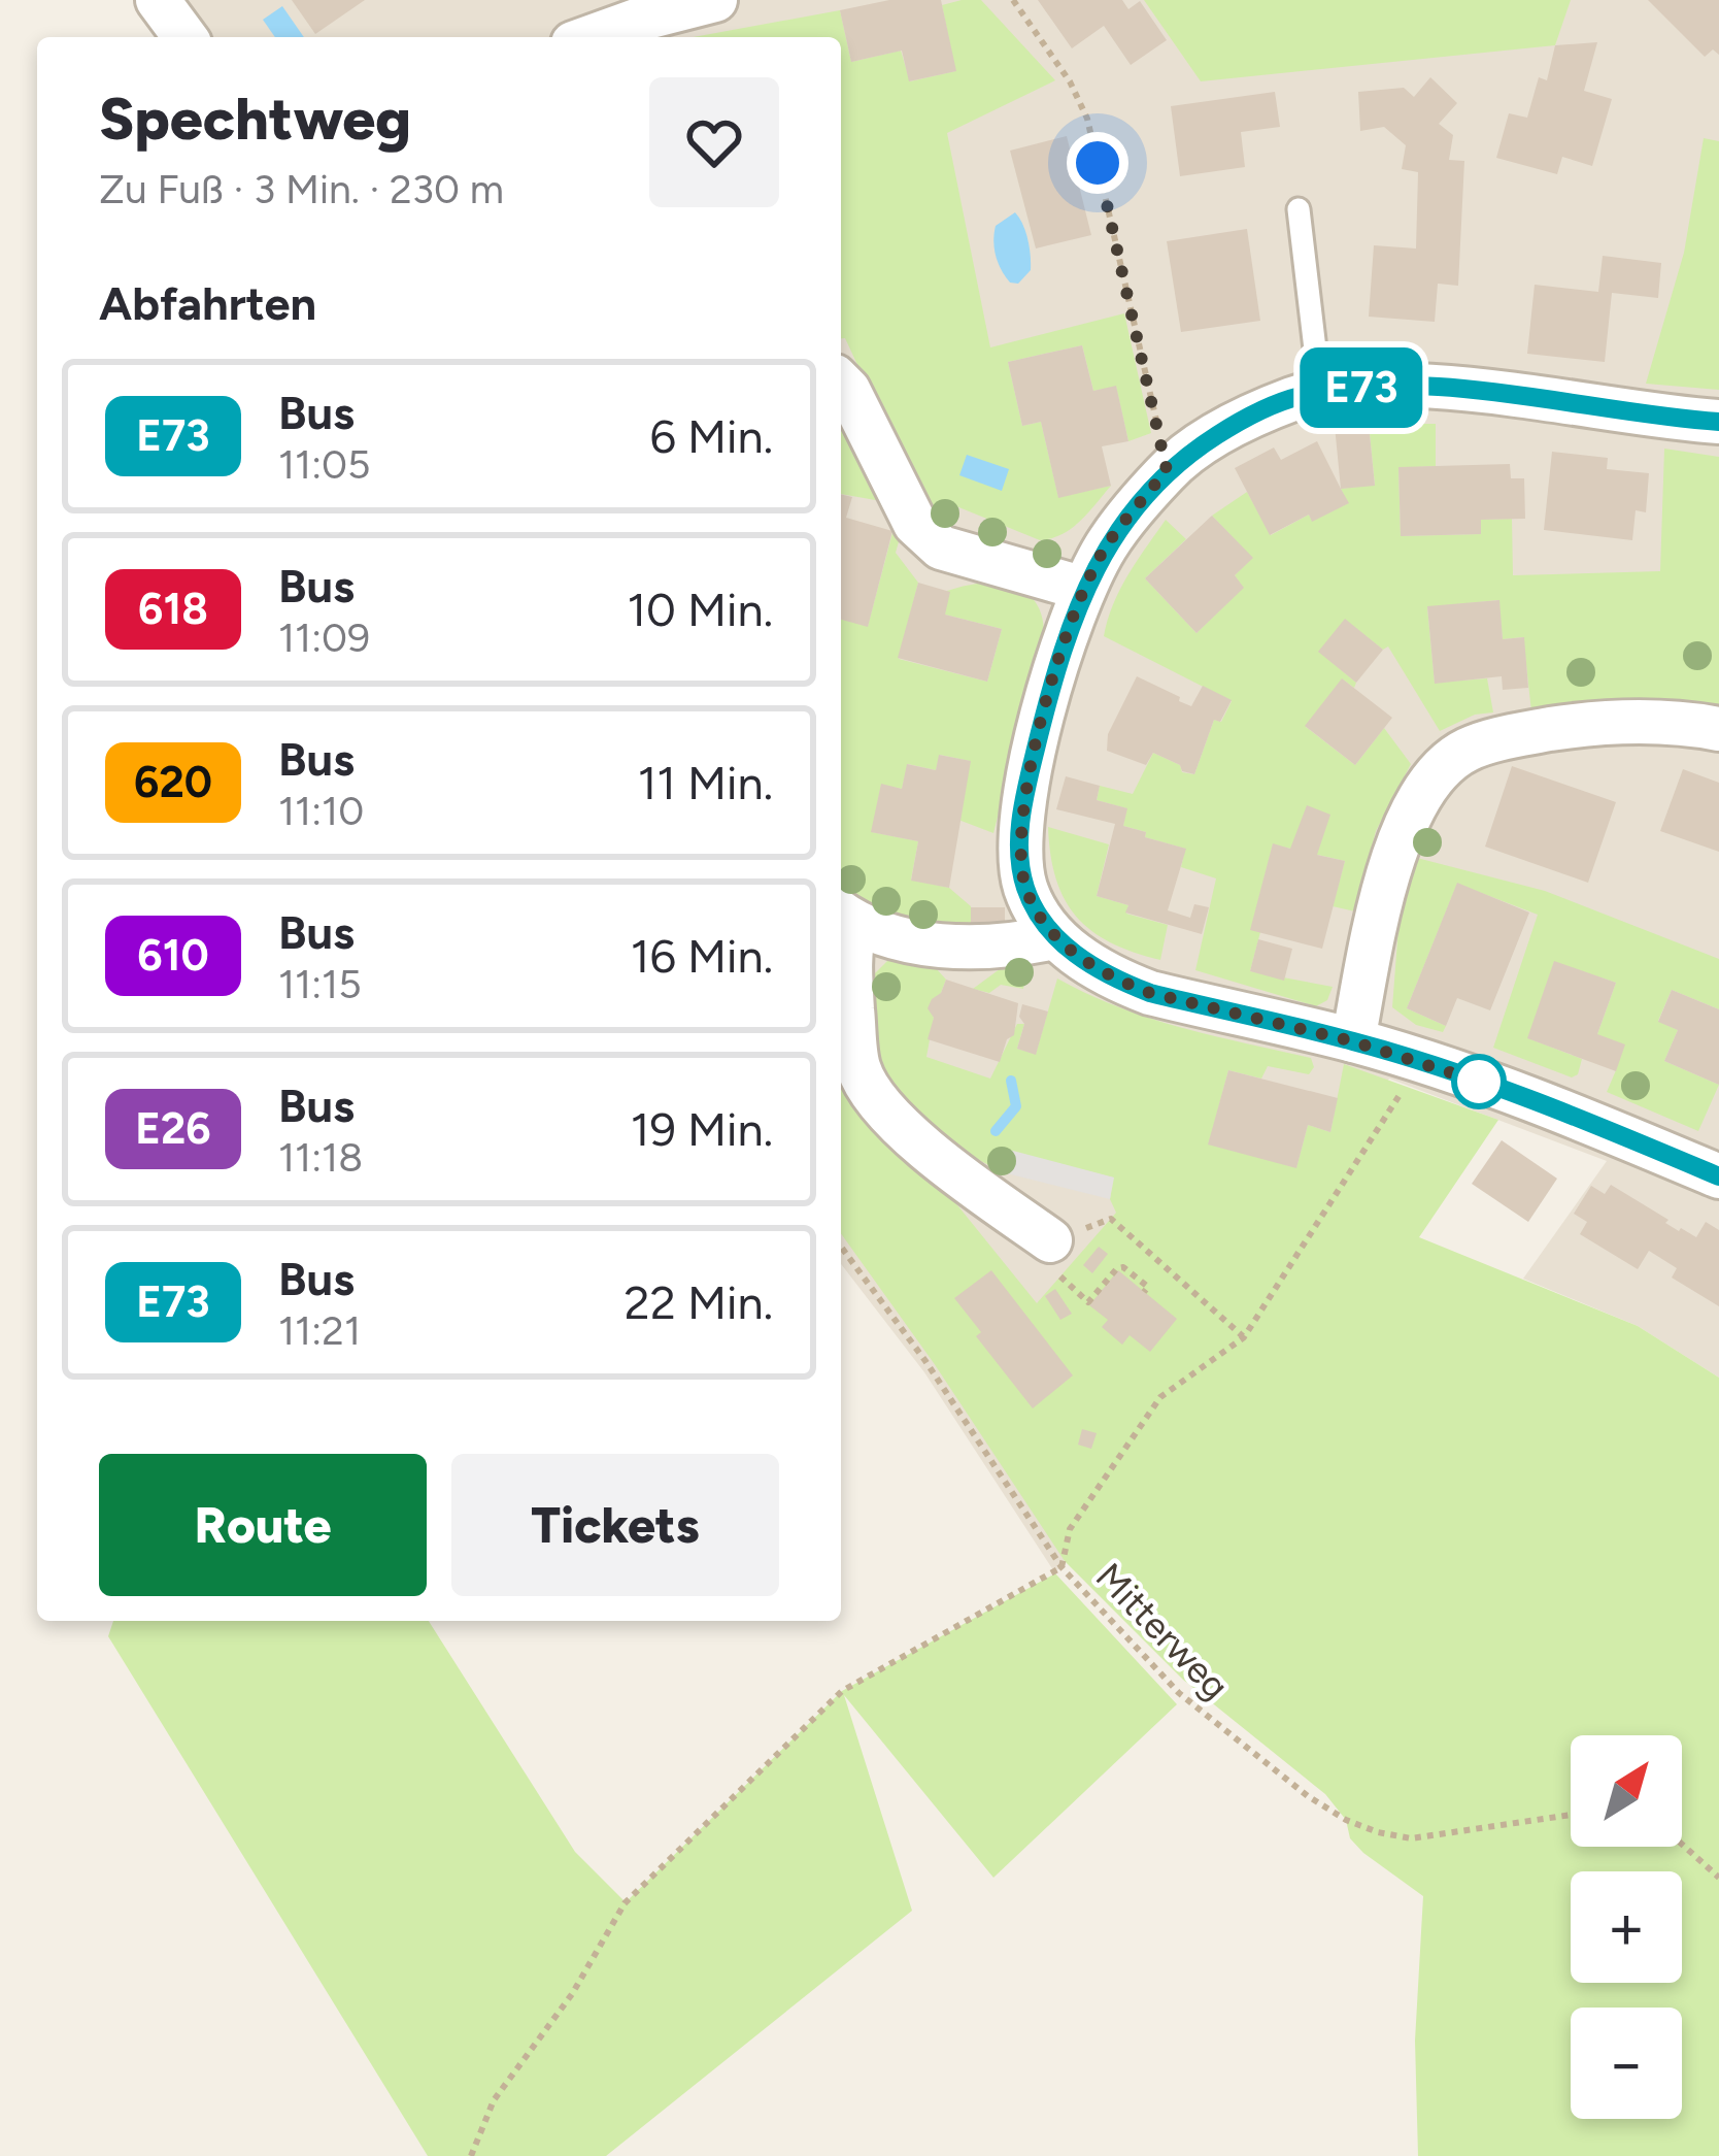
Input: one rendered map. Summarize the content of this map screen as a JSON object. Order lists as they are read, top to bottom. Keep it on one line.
{"streets":{"path":["Mitterweg"]},"lines":["bus line E73"],"north":"top right","page":{"on_map":"E73","heading":[["Spechtweg","Zu Fuß · 3 Min. · 230 m"],"Abfahrten"],"list":[{"mark":"E73","name":"Bus","note":"11:05","value":"6 Min."},{"mark":"618","name":"Bus","note":"11:09","value":"10 Min."},{"mark":"620","name":"Bus","note":"11:10","value":"11 Min."},{"mark":"610","name":"Bus","note":"11:15","value":"16 Min."},{"mark":"E26","name":"Bus","note":"11:18","value":"19 Min."},{"mark":"E73","name":"Bus","note":"11:21","value":"22 Min."}],"buttons":["Route","Tickets"],"map_buttons":["+","−"]}}
